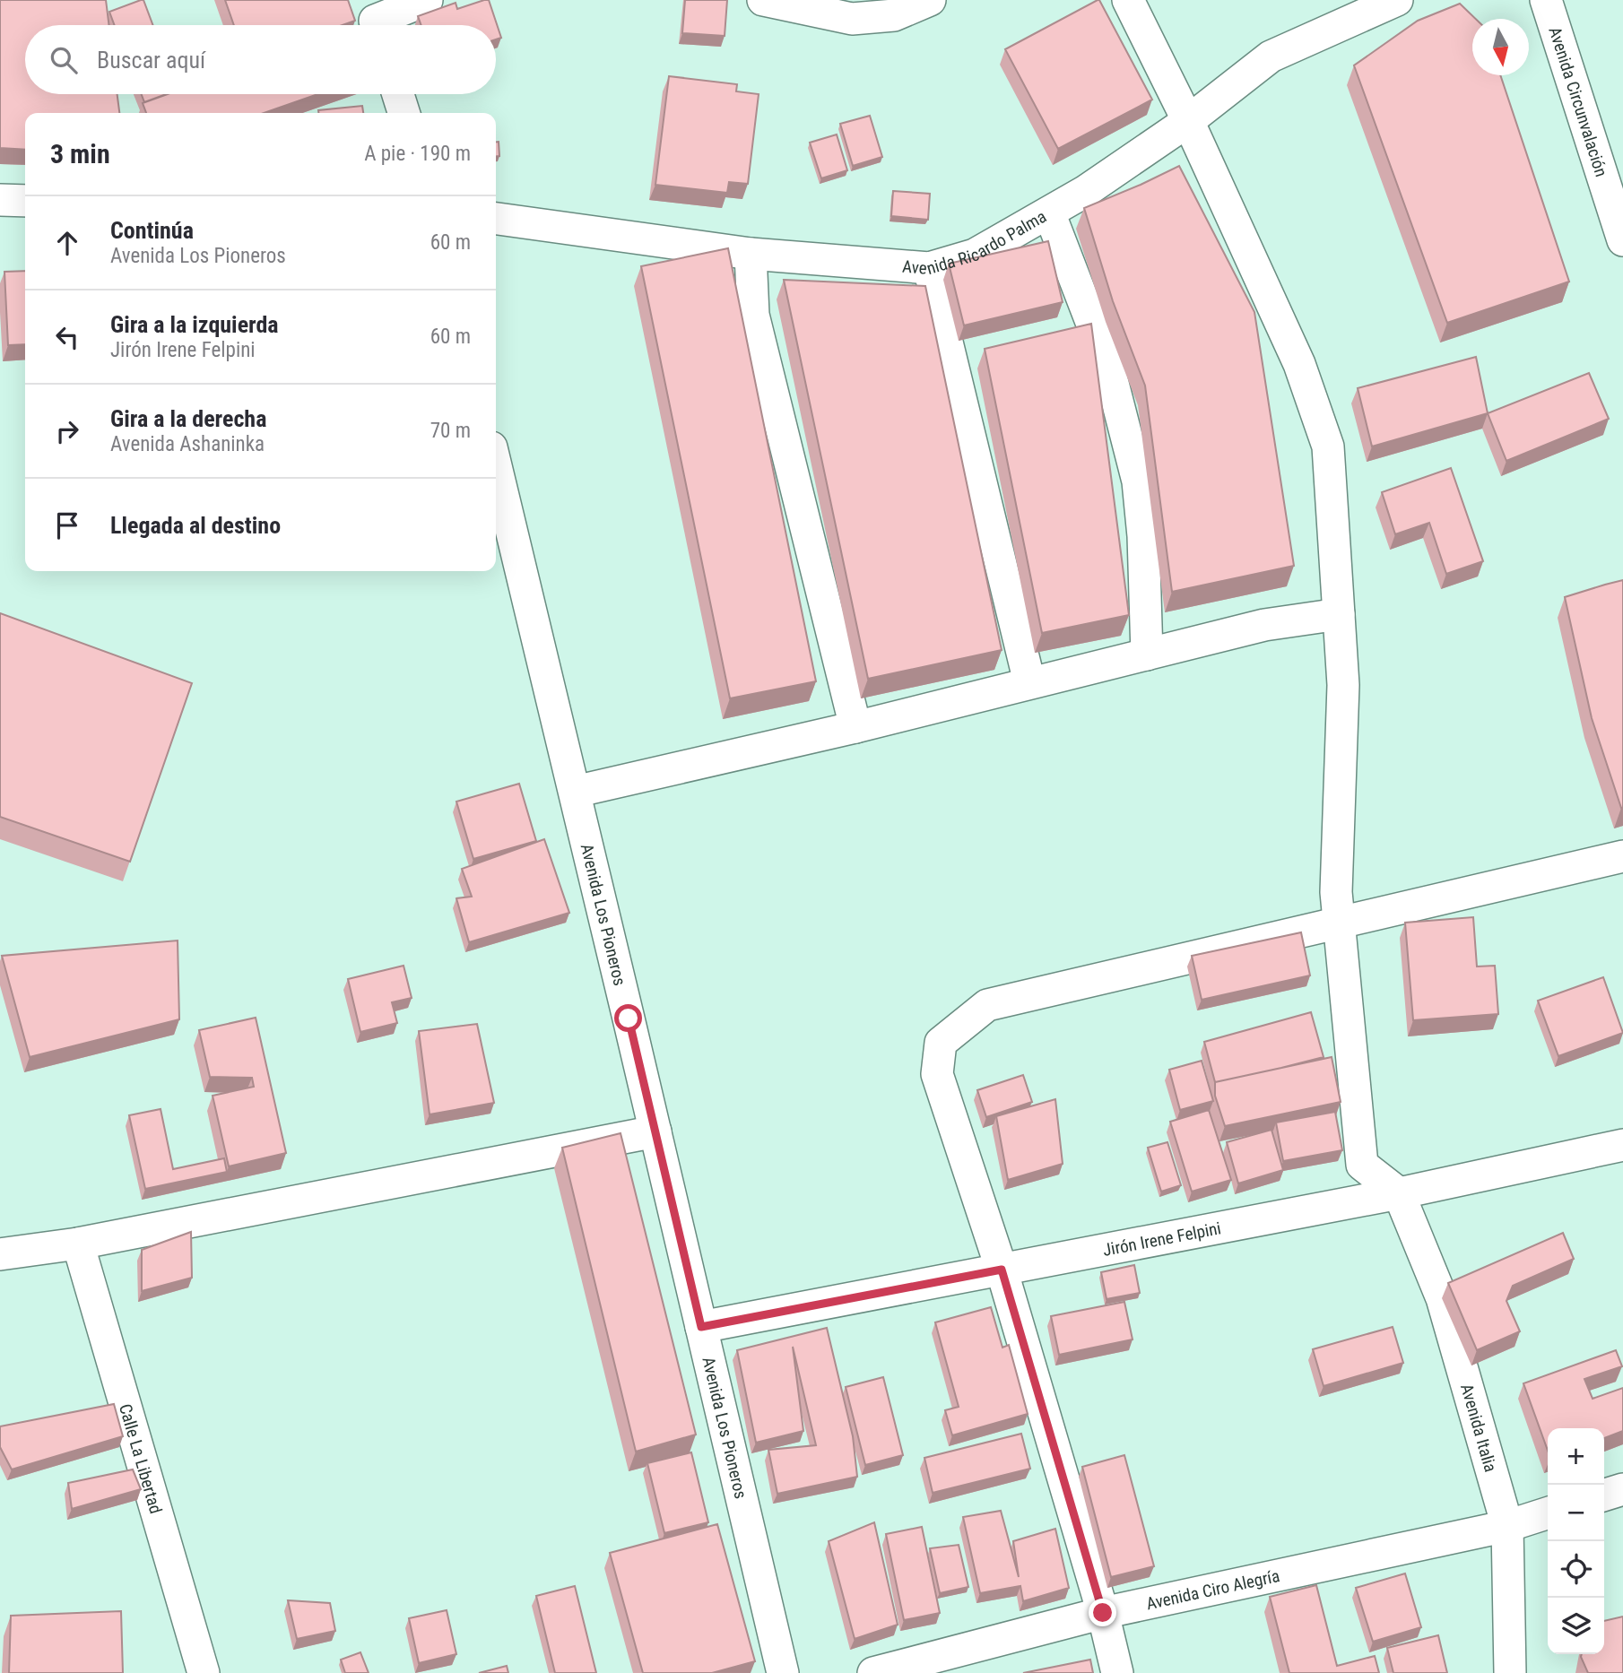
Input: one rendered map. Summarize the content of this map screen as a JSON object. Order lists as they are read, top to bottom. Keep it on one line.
{"streets":{"street":["Avenida Circunvalación","Avenida Ricardo Palma","Avenida Los Pioneros","Jirón Irene Felpini","Avenida Italia","Calle La Libertad","Avenida Ciro Alegría"]},"crossings":[["Avenida Los Pioneros","Jirón Irene Felpini"],["Jirón Irene Felpini","Avenida Italia"],["Avenida Italia","Avenida Ciro Alegría"]],"north":"bottom","page":{"search":"Buscar aquí","heading":["3 min","A pie · 190 m"],"list":[["Continúa","Avenida Los Pioneros","60 m"],["Gira a la izquierda","Jirón Irene Felpini","60 m"],["Gira a la derecha","Avenida Ashaninka","70 m"],"Llegada al destino"],"map_buttons":["+","−"]}}
